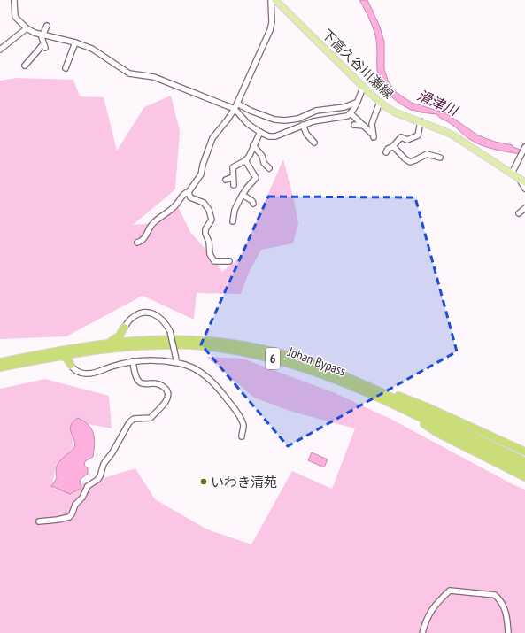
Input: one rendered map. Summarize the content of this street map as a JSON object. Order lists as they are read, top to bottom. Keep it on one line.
{"streets":{"highway":["6","Joban Bypass"],"main road":["下高久谷川瀬線"]},"water":["滑津川"],"places":["いわき清苑"]}
